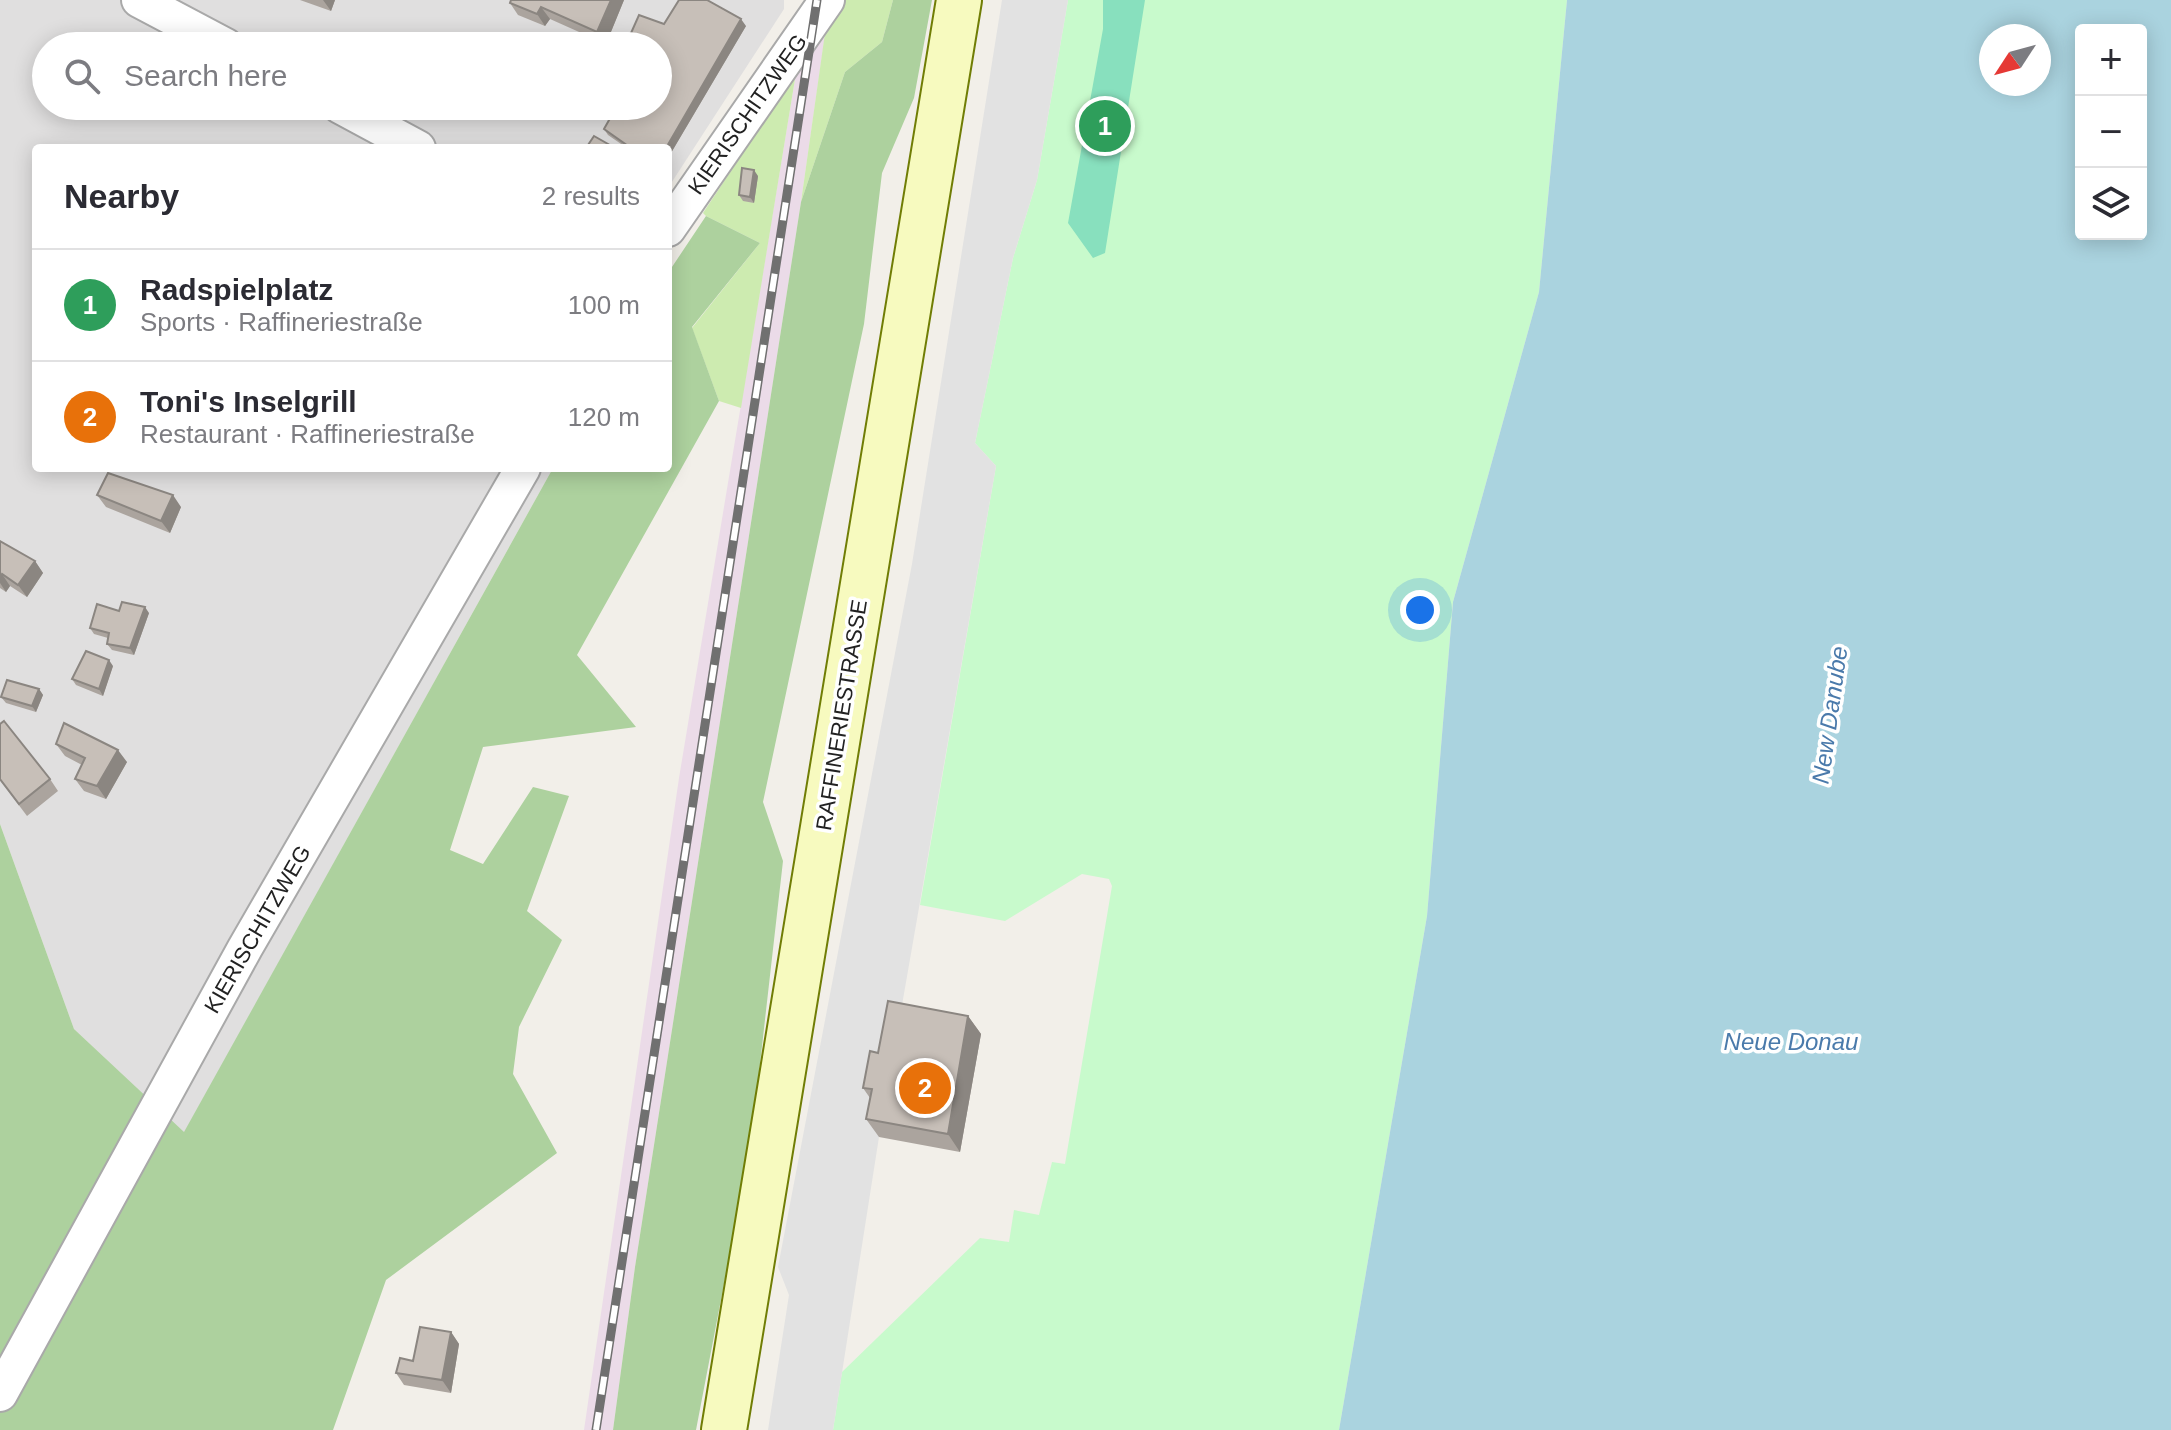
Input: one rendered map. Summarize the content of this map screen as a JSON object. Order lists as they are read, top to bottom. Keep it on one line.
{"streets":{"main road":["RAFFINERIESTRASSE"],"street":["KIERISCHITZWEG"]},"water":["New Danube","Neue Donau"],"north":"bottom left","page":{"map_buttons":["+","−"],"search":"Search here","pins":["1","2"],"heading":["Nearby","2 results"],"list":[{"mark":"1","name":"Radspielplatz","note":"Sports · Raffineriestraße","value":"100 m"},{"mark":"2","name":"Toni's Inselgrill","note":"Restaurant · Raffineriestraße","value":"120 m"}]}}
